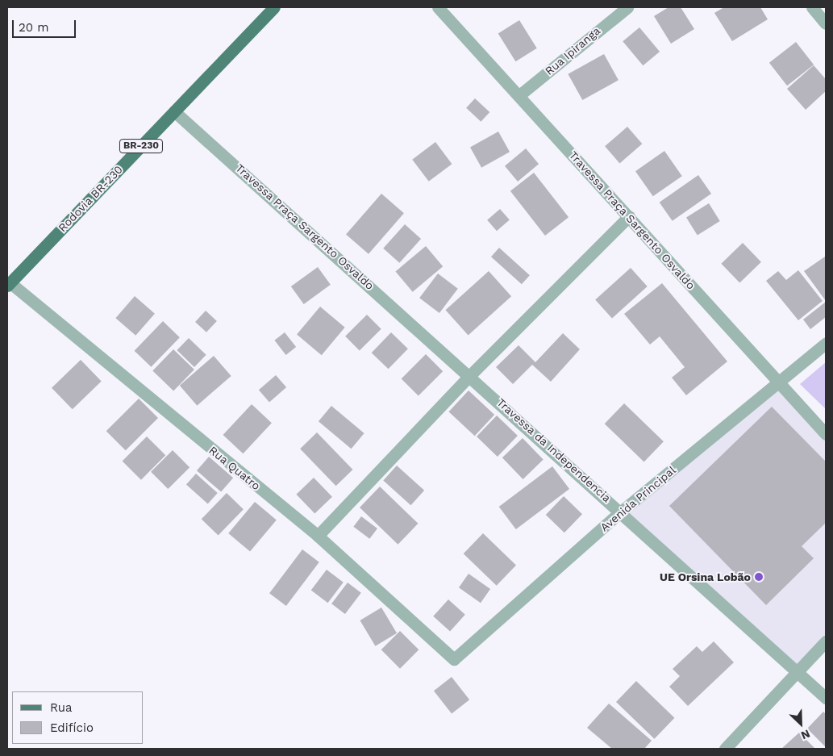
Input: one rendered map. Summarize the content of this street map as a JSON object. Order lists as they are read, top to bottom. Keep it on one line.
{"streets":{"main road":["BR-230","Rodovia BR-230"],"street":["Rua Ipiranga","Travessa Praça Sargento Osvaldo","Travessa da Independencia","Rua Quatro","Avenida Principal"]},"crossings":[["Rua Ipiranga","Travessa Praça Sargento Osvaldo"],["Rodovia BR-230","Travessa Praça Sargento Osvaldo"],["Rodovia BR-230","Rua Quatro"],["Travessa Praça Sargento Osvaldo","Travessa da Independencia"],["Travessa Praça Sargento Osvaldo","Avenida Principal"],["Travessa da Independencia","Avenida Principal"],["Rua Quatro","Avenida Principal"]],"places":["UE Orsina Lobão"],"legend":["Rua","Edifício"],"scale_bar":"20 m","north":"bottom right"}
